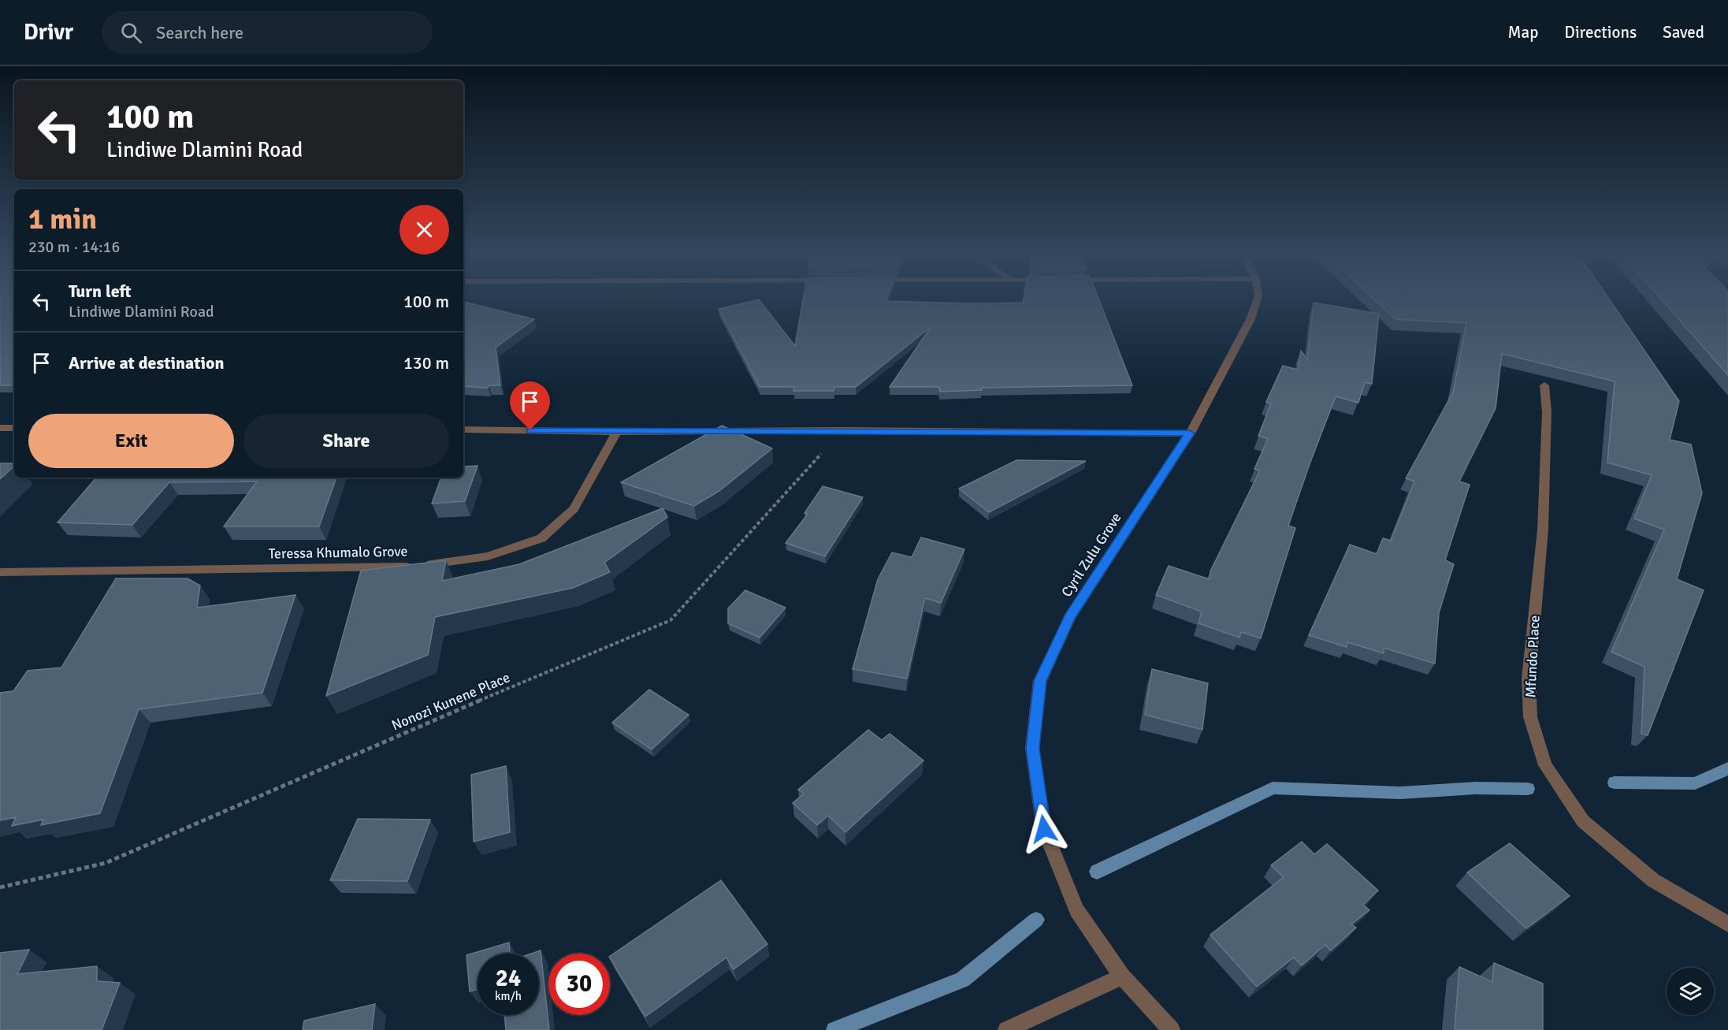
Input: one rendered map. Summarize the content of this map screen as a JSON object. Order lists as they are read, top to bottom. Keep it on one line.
{"streets":{"street":["Teressa Khumalo Grove","Cyril Zulu Grove","Mfundo Place"],"path":["Nonozi Kunene Place"]},"page":{"header":"Drivr","search":"Search here","nav":["Map","Directions","Saved"],"turn":["100 m","Lindiwe Dlamini Road"],"heading":["1 min","230 m · 14:16"],"list":[{"name":"Turn left","note":"Lindiwe Dlamini Road","value":"100 m"},{"name":"Arrive at destination","value":"130 m"}],"buttons":["Exit","Share"],"speed":"24 km/h","limit":"30"}}
